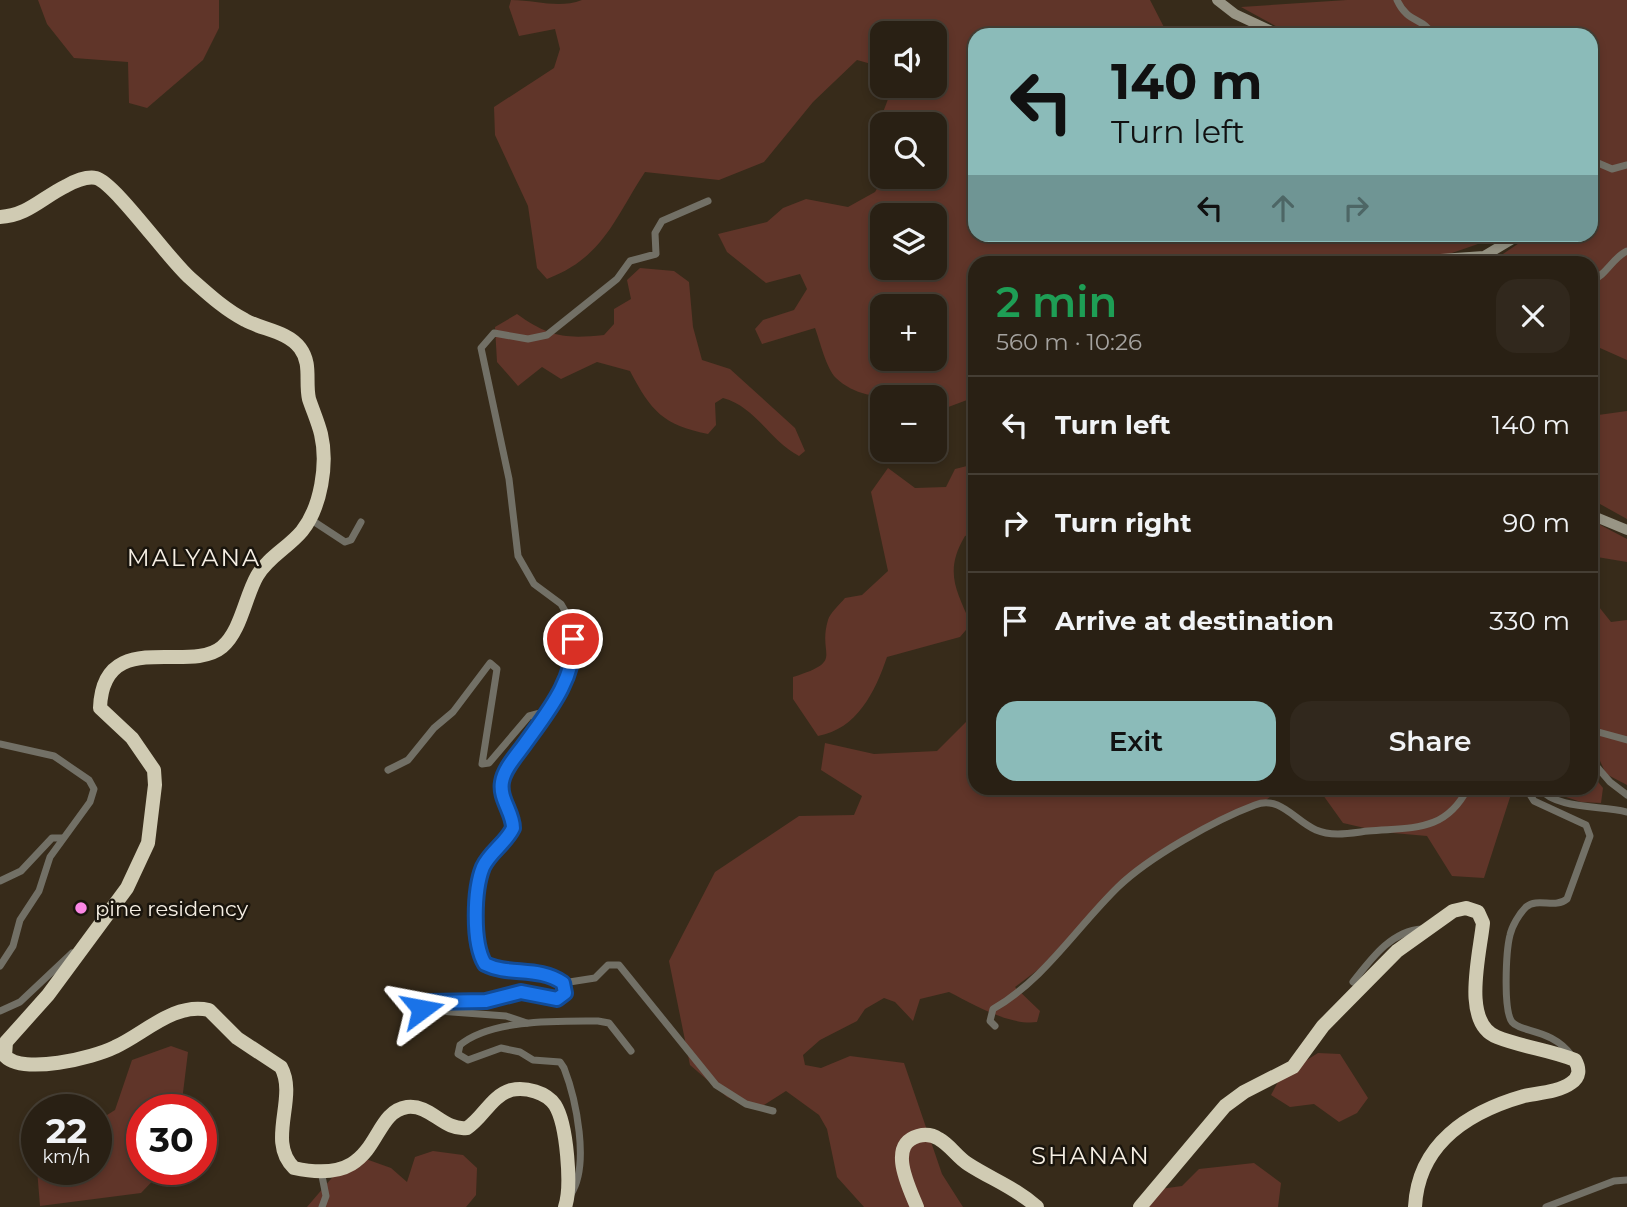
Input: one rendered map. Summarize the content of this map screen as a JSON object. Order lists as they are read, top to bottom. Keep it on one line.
{"districts":["MALYANA","SHANAN"],"places":["pine residency"],"page":{"map_buttons":["+","−"],"turn":["140 m","Turn left"],"heading":["2 min","560 m · 10:26"],"list":[{"name":"Turn left","value":"140 m"},{"name":"Turn right","value":"90 m"},{"name":"Arrive at destination","value":"330 m"}],"buttons":["Exit","Share"],"speed":"22 km/h","limit":"30"}}
